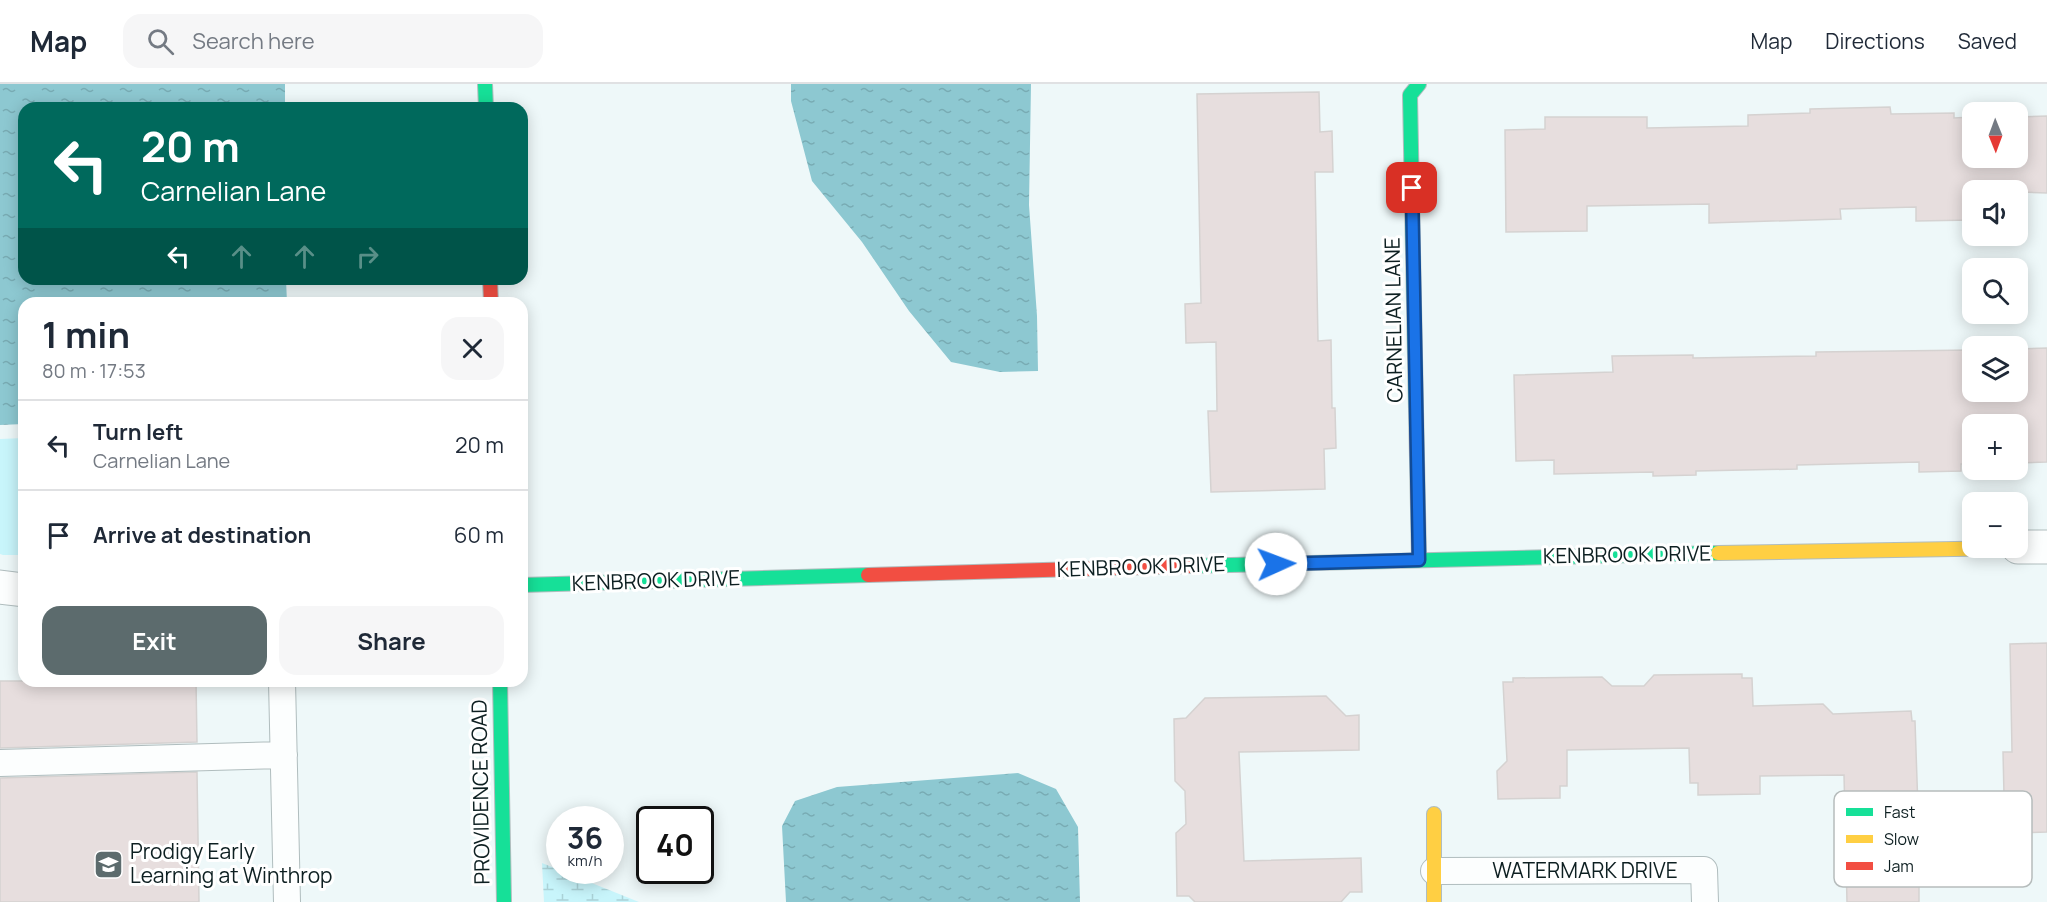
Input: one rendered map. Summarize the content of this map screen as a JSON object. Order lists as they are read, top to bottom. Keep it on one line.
{"streets":{"street":["CARNELIAN LANE","KENBROOK DRIVE","PROVIDENCE ROAD"],"lane":["WATERMARK DRIVE"]},"crossings":[["CARNELIAN LANE","KENBROOK DRIVE"]],"places":{"school or university":["Prodigy Early Learning at Winthrop"]},"legend":["Fast","Slow","Jam"],"north":"bottom","page":{"header":"Map","search":"Search here","nav":["Map","Directions","Saved"],"map_buttons":["+","−"],"turn":["20 m","Carnelian Lane"],"heading":["1 min","80 m · 17:53"],"list":[{"name":"Turn left","note":"Carnelian Lane","value":"20 m"},{"name":"Arrive at destination","value":"60 m"}],"buttons":["Exit","Share"],"speed":"36 km/h","limit":"40"}}
